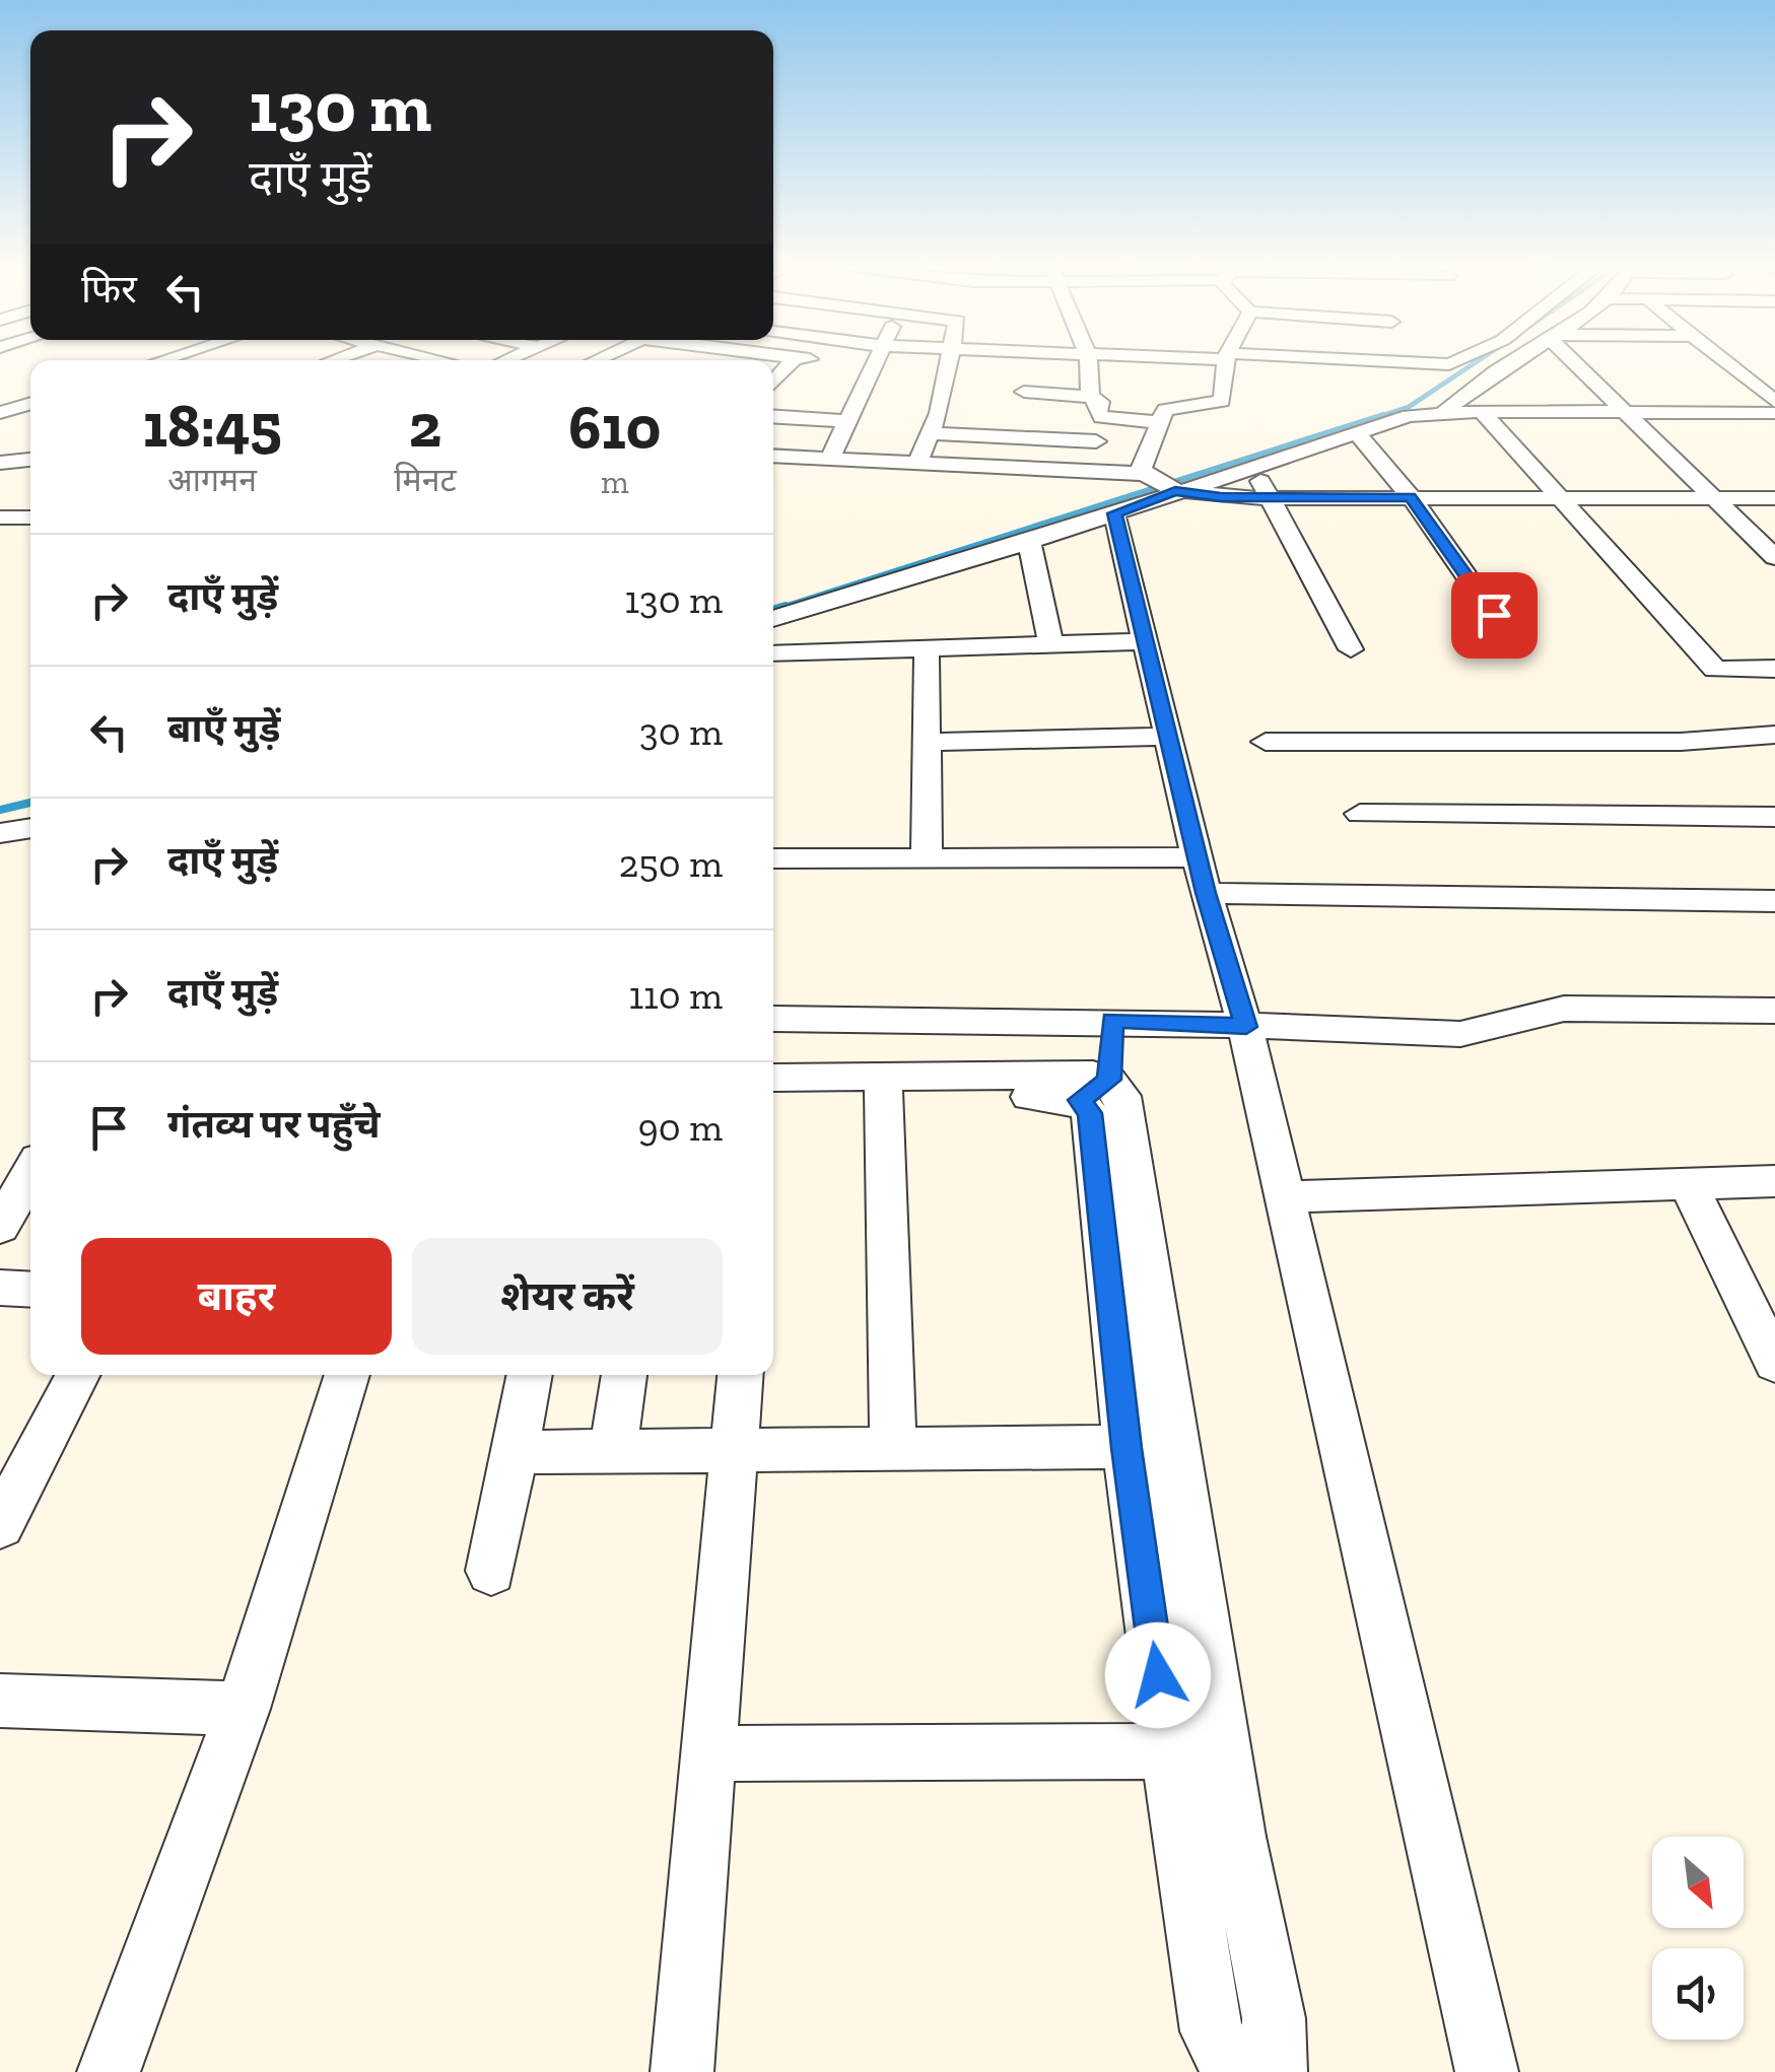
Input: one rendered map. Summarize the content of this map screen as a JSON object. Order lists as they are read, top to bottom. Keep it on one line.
{"north":"bottom right","page":{"turn":["130 m","दाएँ मुड़ें"],"then":"फिर","eta":["18:45","आगमन","2","मिनट","610","m"],"list":[{"name":"दाएँ मुड़ें","value":"130 m"},{"name":"बाएँ मुड़ें","value":"30 m"},{"name":"दाएँ मुड़ें","value":"250 m"},{"name":"दाएँ मुड़ें","value":"110 m"},{"name":"गंतव्य पर पहुँचे","value":"90 m"}],"buttons":["बाहर","शेयर करें"]}}
